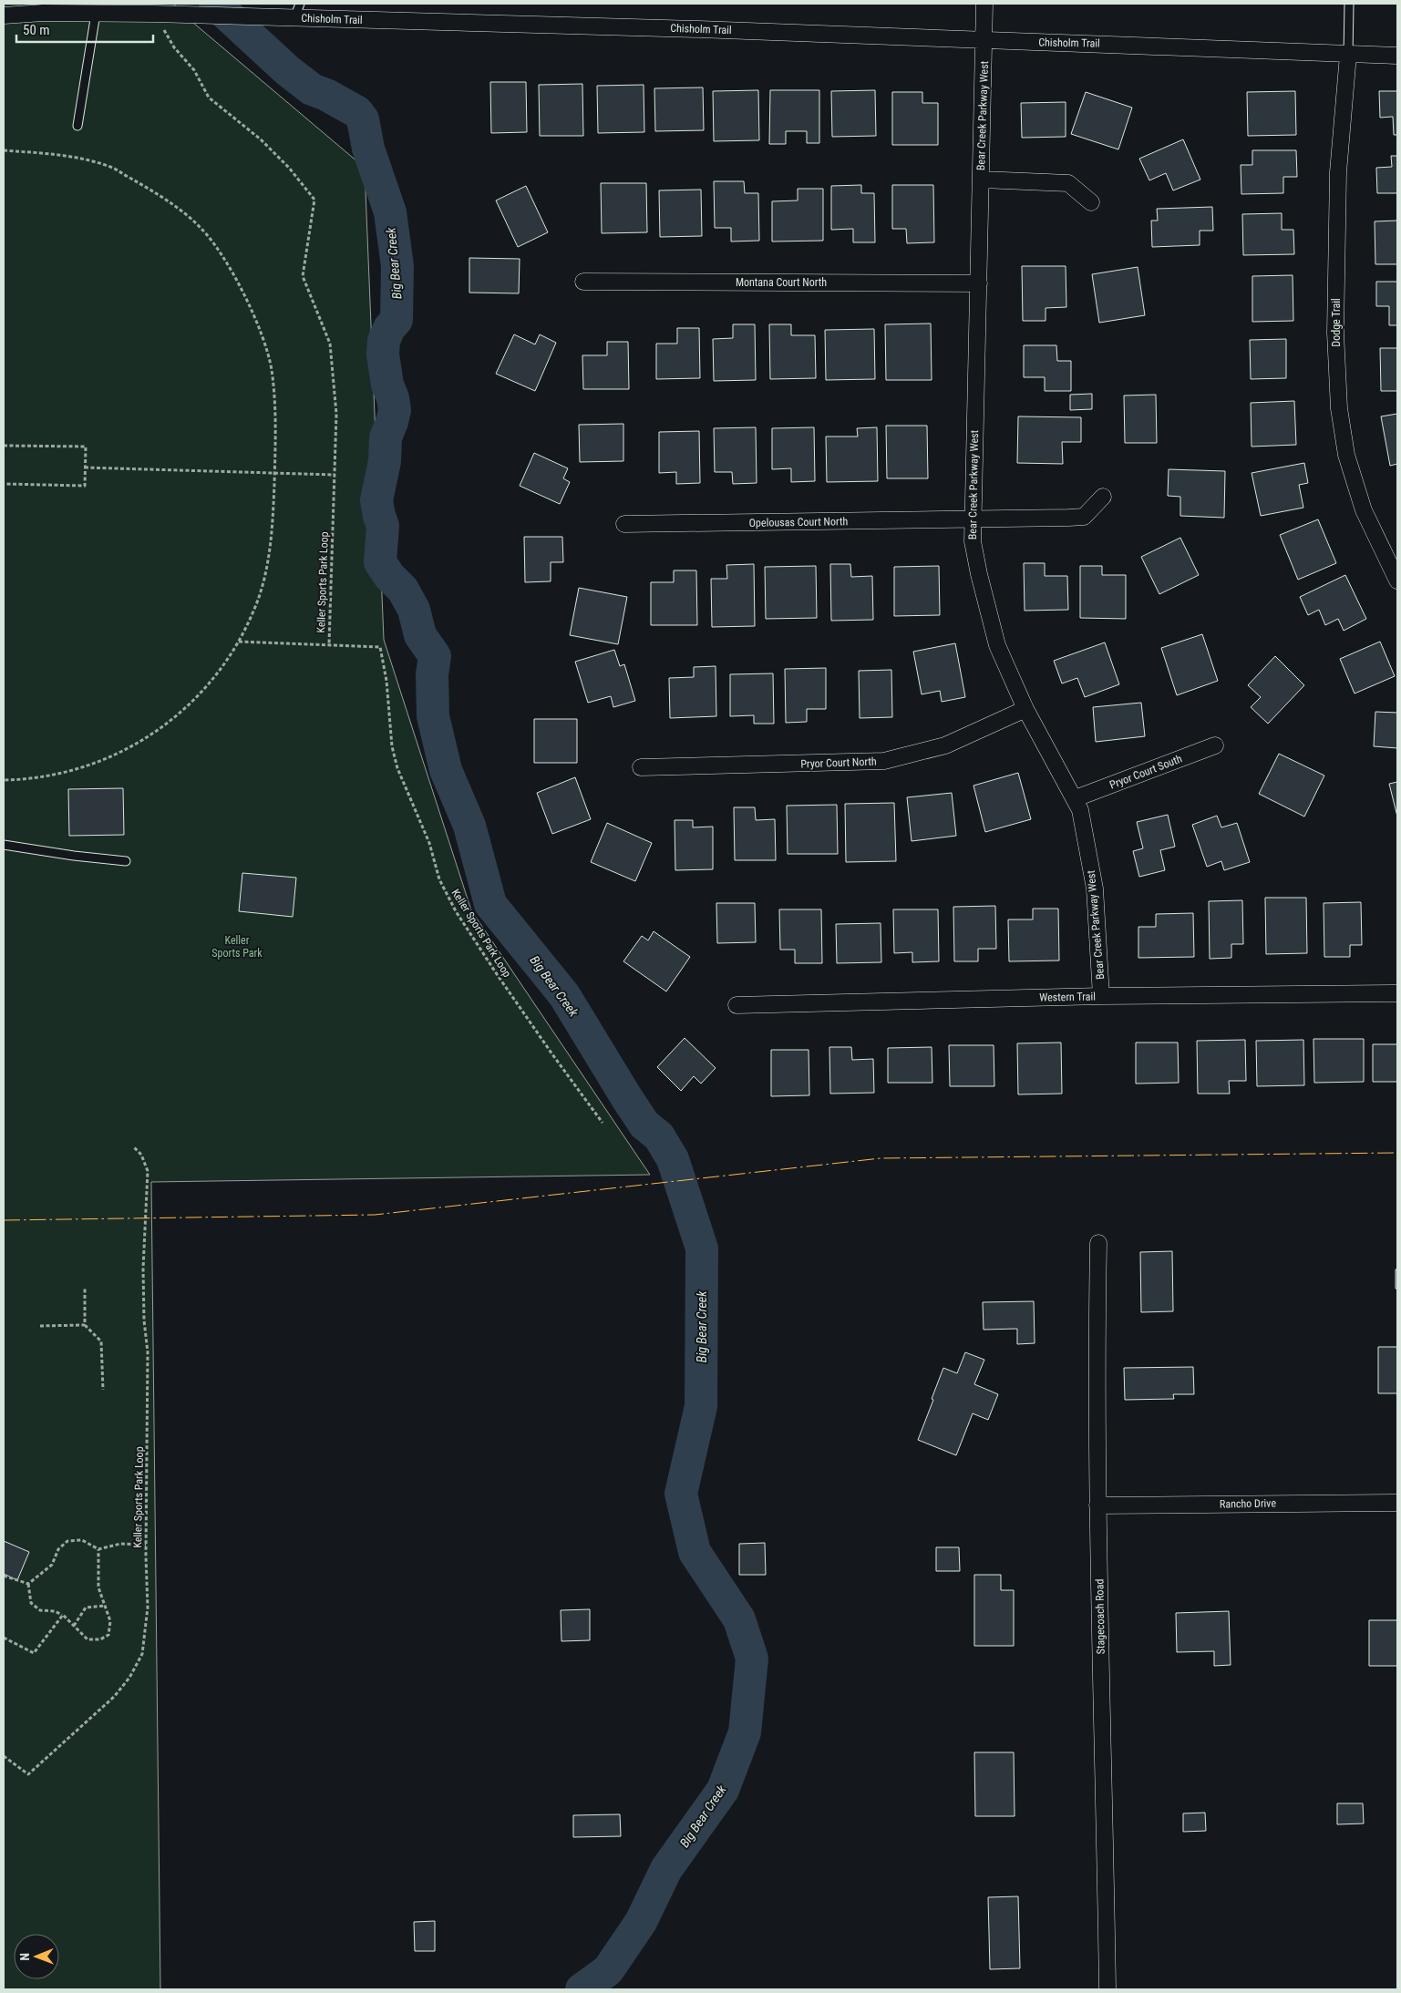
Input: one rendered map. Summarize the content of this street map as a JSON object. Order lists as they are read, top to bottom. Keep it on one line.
{"streets":{"street":["Chisholm Trail","Bear Creek Parkway West","Montana Court North","Dodge Trail","Opelousas Court North","Pryor Court North","Pryor Court South","Western Trail","Rancho Drive","Stagecoach Road"],"path":["Keller Sports Park Loop"]},"crossings":[["Chisholm Trail","Bear Creek Parkway West"],["Chisholm Trail","Dodge Trail"],["Chisholm Trail","Keller Sports Park Loop"],["Bear Creek Parkway West","Montana Court North"],["Bear Creek Parkway West","Opelousas Court North"],["Bear Creek Parkway West","Pryor Court North"],["Bear Creek Parkway West","Pryor Court South"],["Bear Creek Parkway West","Western Trail"],["Rancho Drive","Stagecoach Road"]],"water":["Big Bear Creek"],"parks":["Keller Sports Park"],"scale_bar":"50 m","north":"left"}
